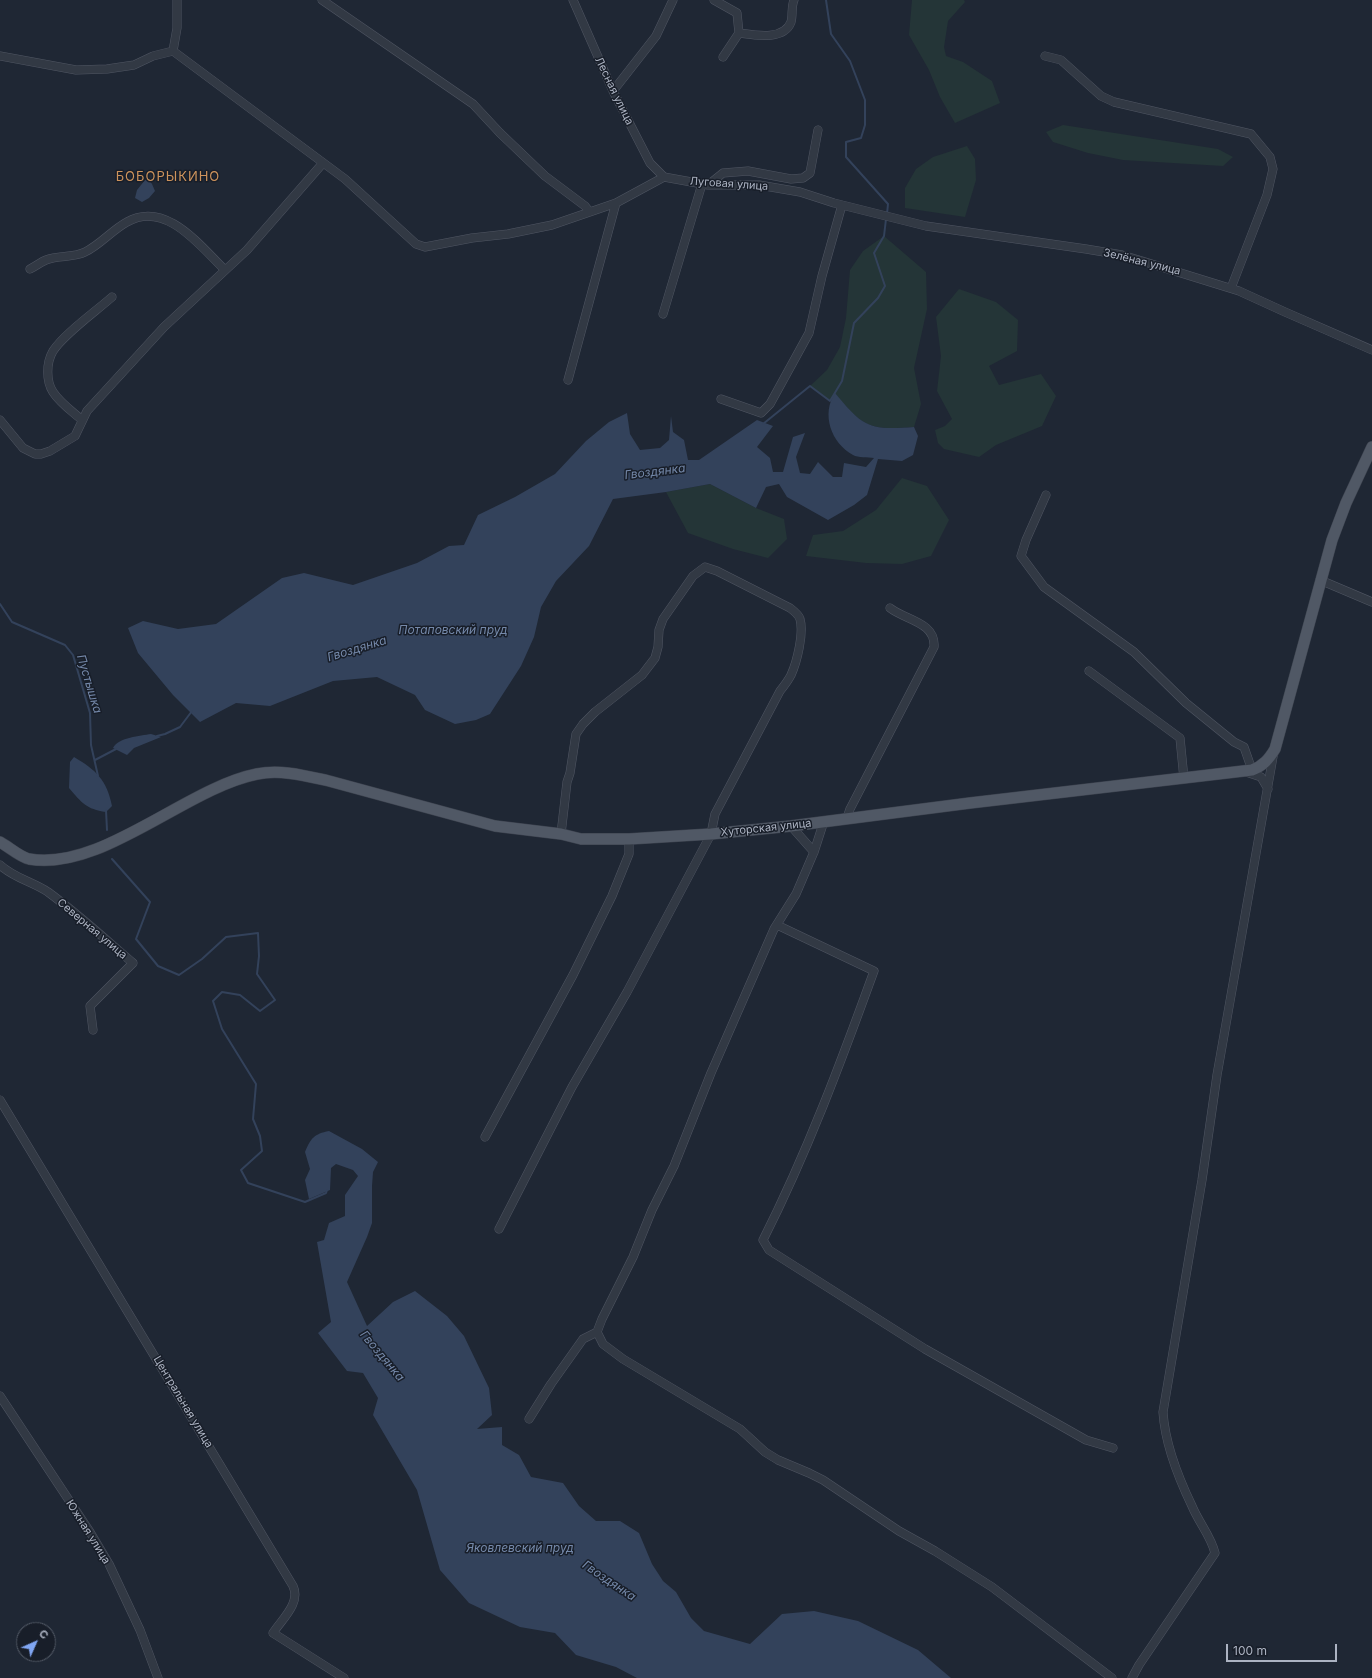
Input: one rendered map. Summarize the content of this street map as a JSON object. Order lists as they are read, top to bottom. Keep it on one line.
{"streets":{"main road":["Хуторская улица"],"street":["Лесная улица","Луговая улица","Зелёная улица","Северная улица","Центральная улица","Южная улица"]},"crossings":[["Лесная улица","Луговая улица"],["Луговая улица","Зелёная улица"]],"districts":["БОБОРЫКИНО"],"water":["Гвоздянка","Потаповский пруд","Пустышка","Яковлевский пруд"],"scale_bar":"100 m","north":"top right"}
